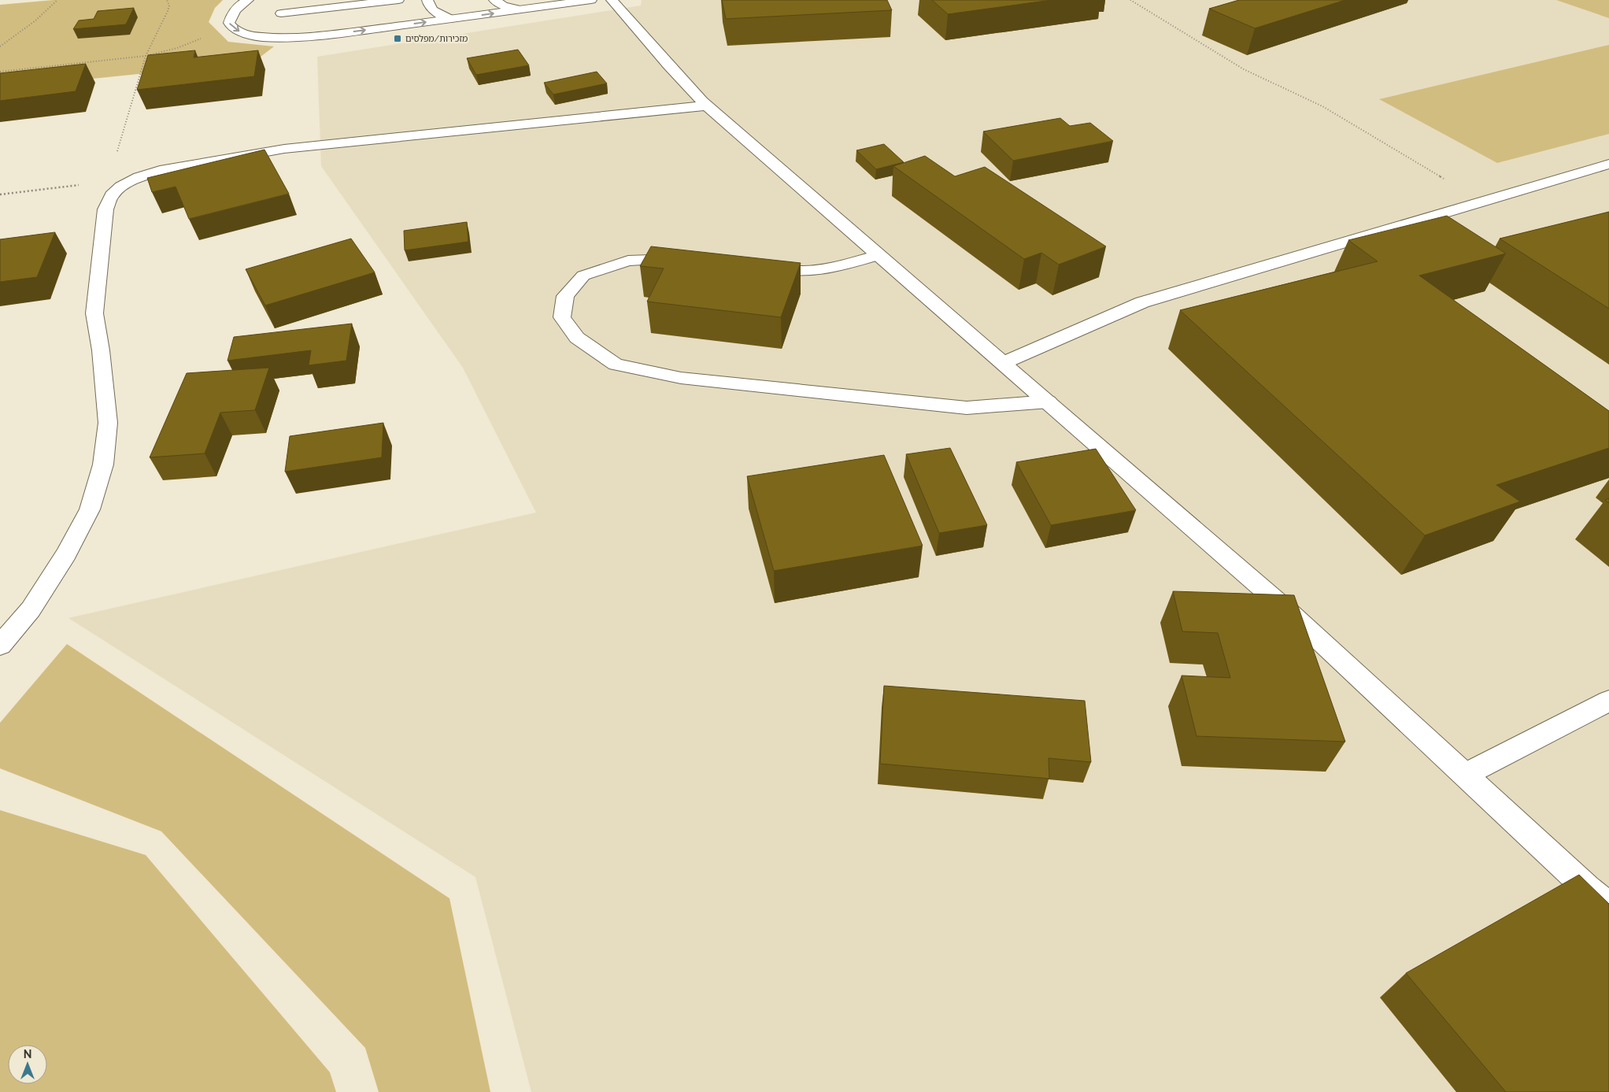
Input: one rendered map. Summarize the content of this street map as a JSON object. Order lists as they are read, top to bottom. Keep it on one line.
{"places":{"transit":["מזכירות/מפלסים"]},"north":"top"}
